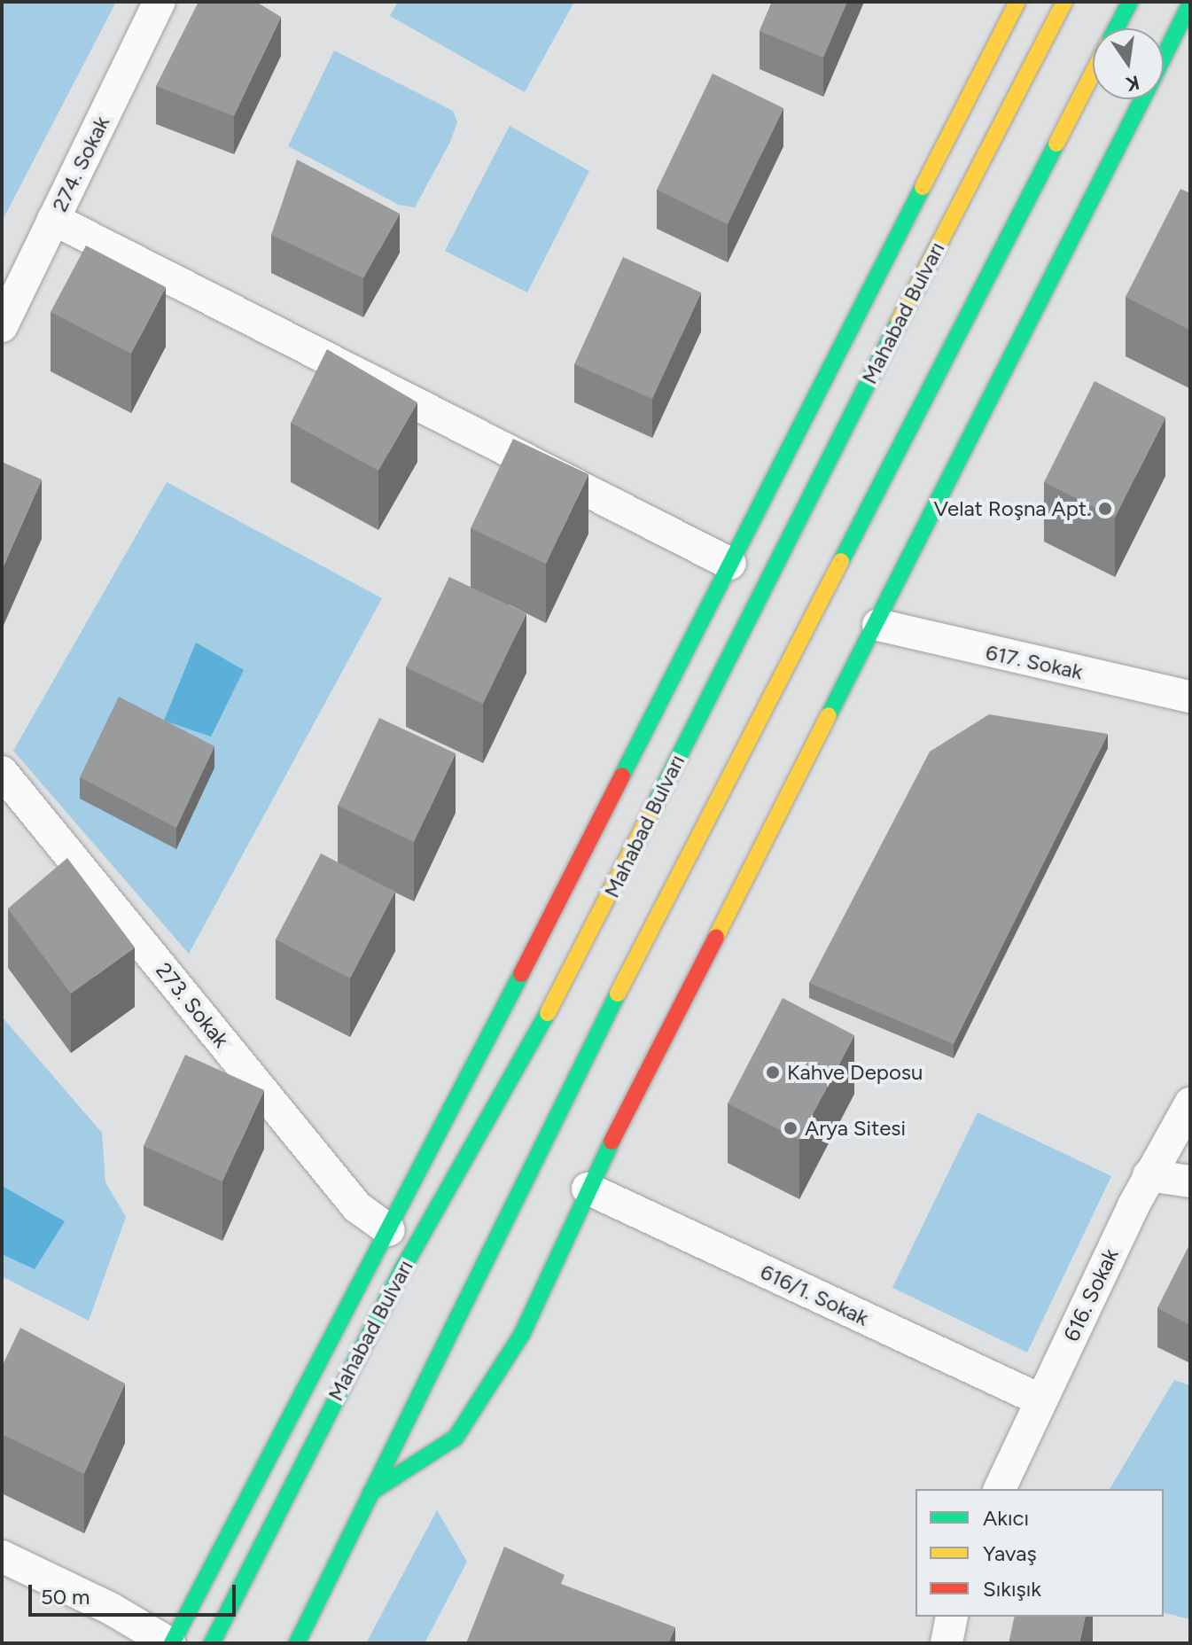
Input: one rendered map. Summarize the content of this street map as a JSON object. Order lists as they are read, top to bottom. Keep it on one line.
{"streets":{"main road":["Mahabad Bulvarı"],"street":["274. Sokak","617. Sokak","273. Sokak","616/1. Sokak","616. Sokak"]},"crossings":[["616/1. Sokak","616. Sokak"]],"places":["Velat Roşna Apt.","Kahve Deposu","Arya Sitesi"],"legend":["Akıcı","Yavaş","Sıkışık"],"scale_bar":"50 m","north":"bottom"}
